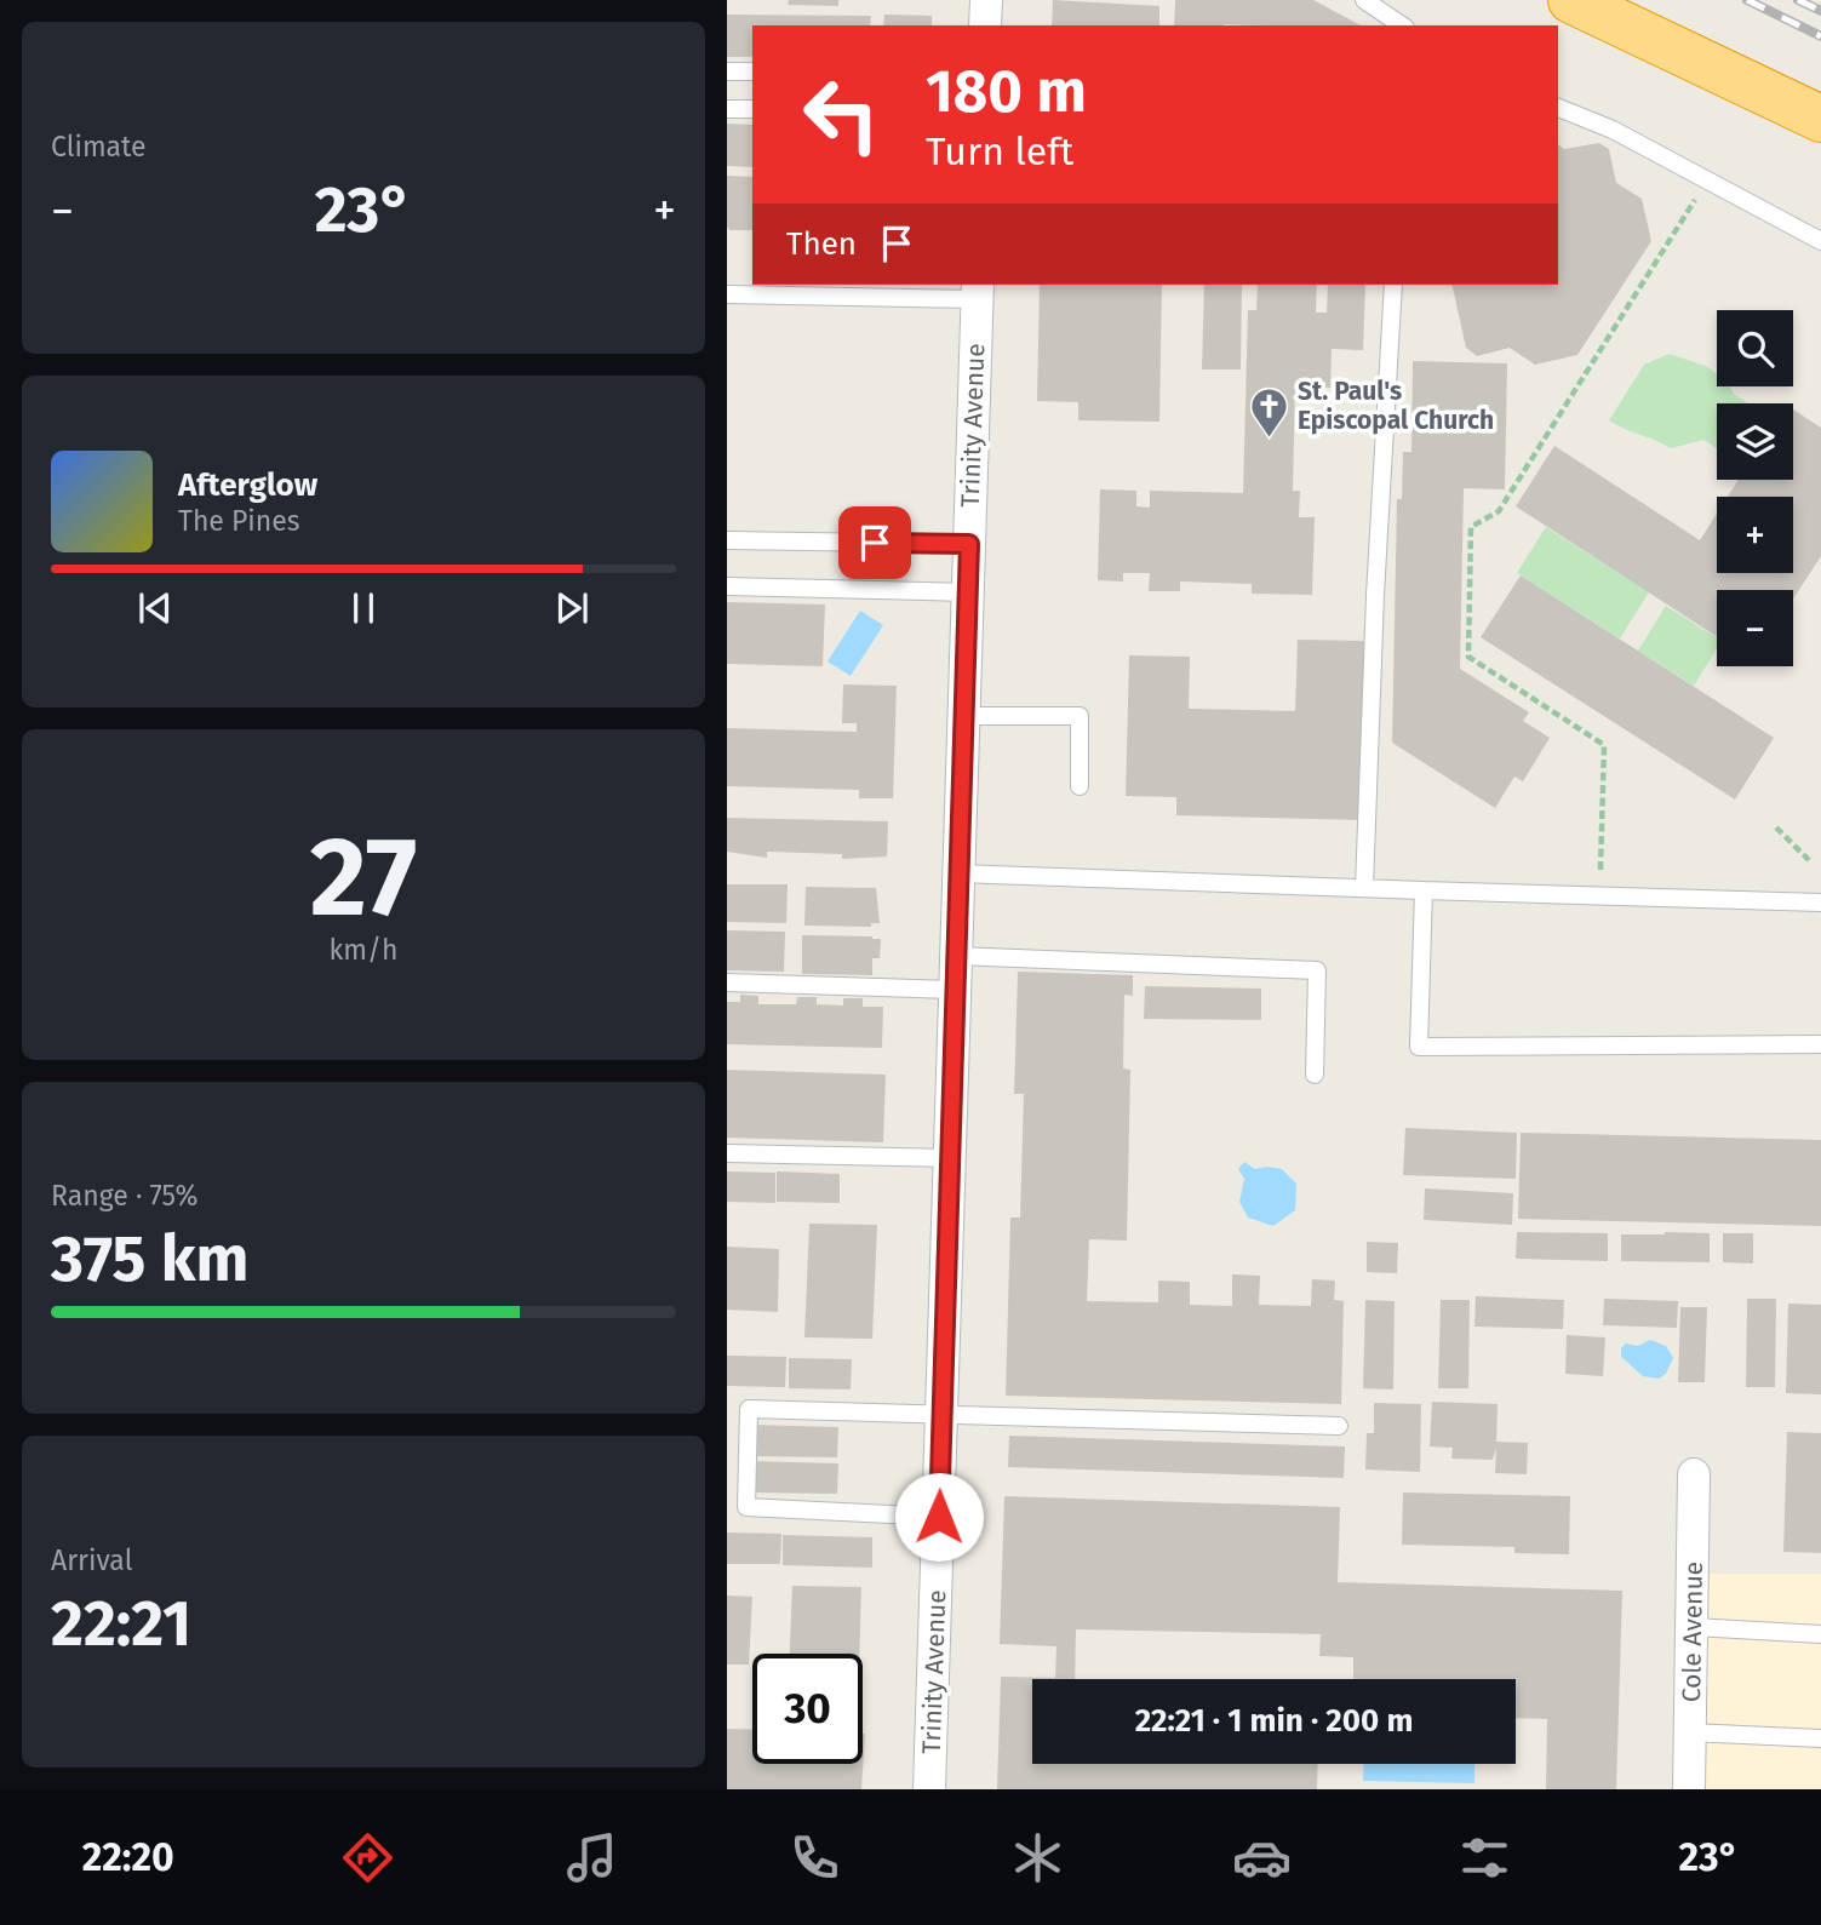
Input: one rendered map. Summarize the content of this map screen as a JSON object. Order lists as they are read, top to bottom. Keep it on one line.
{"streets":{"street":["Trinity Avenue","Cole Avenue"]},"places":{"church":["St. Paul's Episcopal Church"]},"page":{"tile":["Climate",["27","km/h"],["Range · 75%","375 km"],["Arrival","22:21"]],"turn":["180 m","Turn left"],"heat":["−","23°","+"],"then":"Then","map_buttons":["+","−"],"song":["Afterglow","The Pines"],"limit":"30","trip":"22:21 · 1 min · 200 m","tabs":["22:20","23°"]}}
